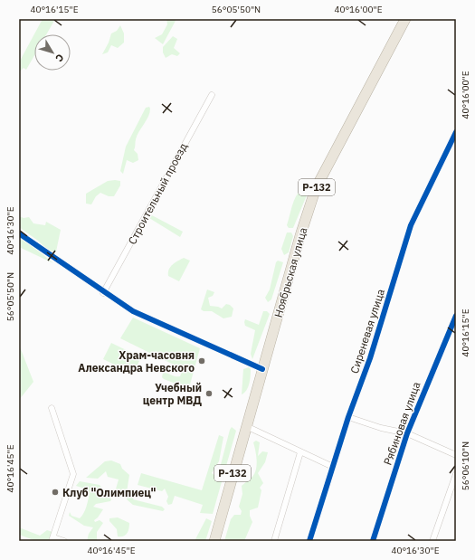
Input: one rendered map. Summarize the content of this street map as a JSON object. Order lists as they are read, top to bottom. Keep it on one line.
{"streets":{"highway":["Р-132","Ноябрьская улица"],"street":["Строительный проезд","Сиреневая улица","Рябиновая улица"]},"places":["Храм-часовня Александра Невского","Учебный центр МВД","Клуб \"Олимпиец\""],"north":"bottom right","coordinates":["40°16'15\"E","56°05'50\"N","40°16'00\"E","40°16'30\"E","56°06'10\"N","40°16'45\"E"]}
